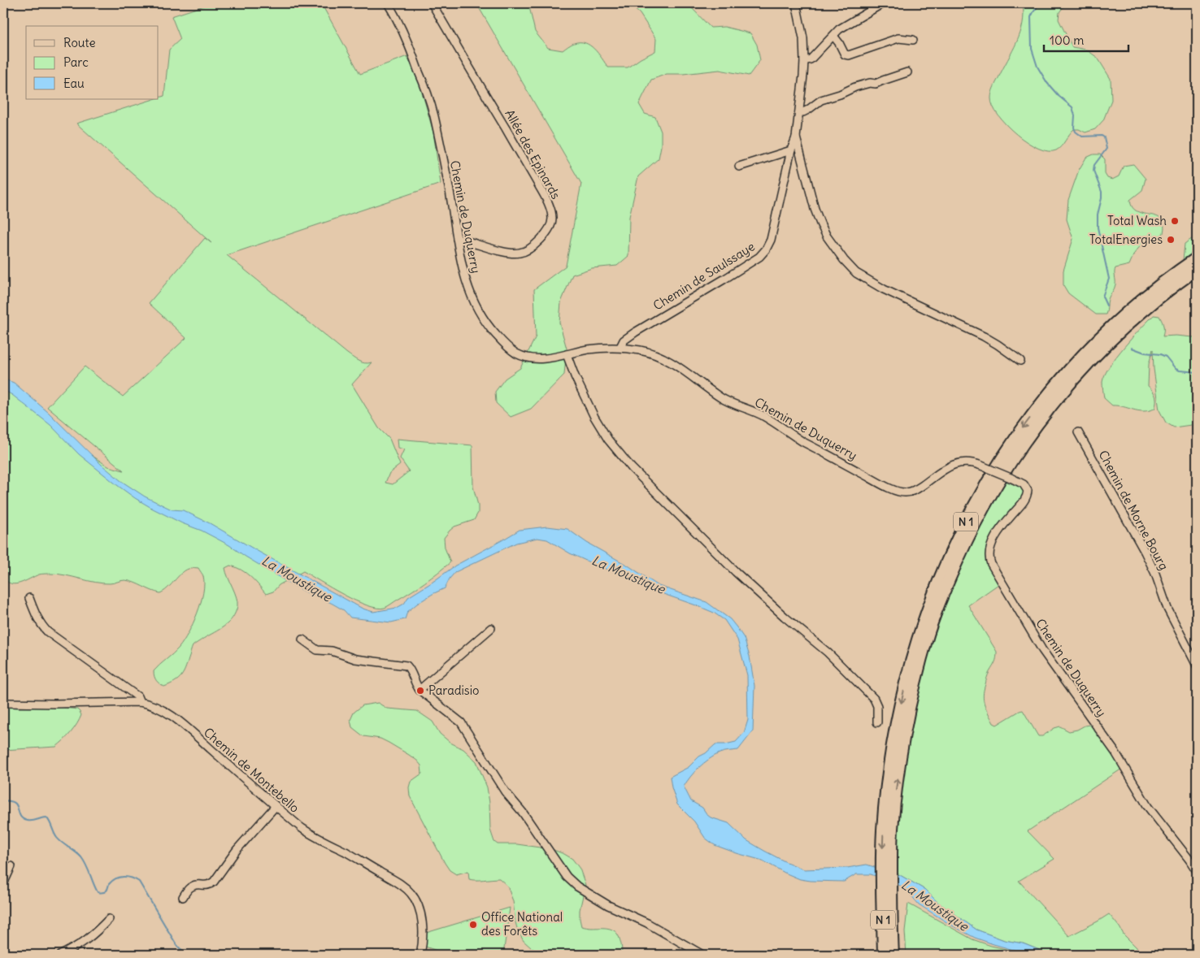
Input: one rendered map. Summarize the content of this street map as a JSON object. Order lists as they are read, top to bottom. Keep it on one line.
{"streets":{"highway":["N 1"],"street":["Allée des Epinards","Chemin de Duquerry","Chemin de Saulssaye","Chemin de Morne Bourg","Chemin de Montebello"]},"crossings":[["Allée des Epinards","Chemin de Duquerry"],["Chemin de Duquerry","Chemin de Saulssaye"]],"water":["La Moustique"],"places":["Total Wash","TotalEnergies","Paradisio","Office National des Forêts"],"legend":["Route","Parc","Eau"],"scale_bar":"100 m"}
